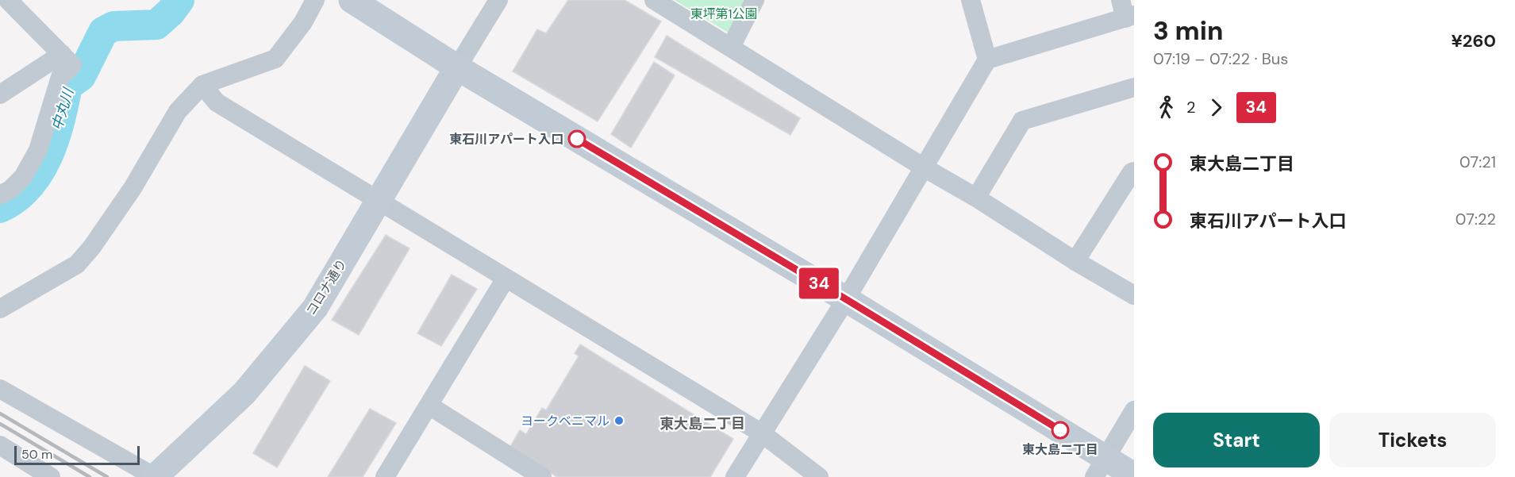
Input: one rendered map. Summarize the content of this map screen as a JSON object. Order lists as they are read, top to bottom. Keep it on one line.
{"streets":{"street":["コロナ通り"]},"districts":["東大島二丁目"],"water":["中丸川"],"parks":["東坪第1公園"],"places":["東石川アパート入口","ヨークベニマル","東大島二丁目"],"lines":["bus line 34"],"scale_bar":"50 m","page":{"on_map":"34","heading":["3 min","07:19 – 07:22 · Bus","¥260"],"legs":["2","34"],"list":[{"name":"東大島二丁目","value":"07:21"},{"name":"東石川アパート入口","value":"07:22"}],"buttons":["Start","Tickets"],"scale":"50 m"}}
